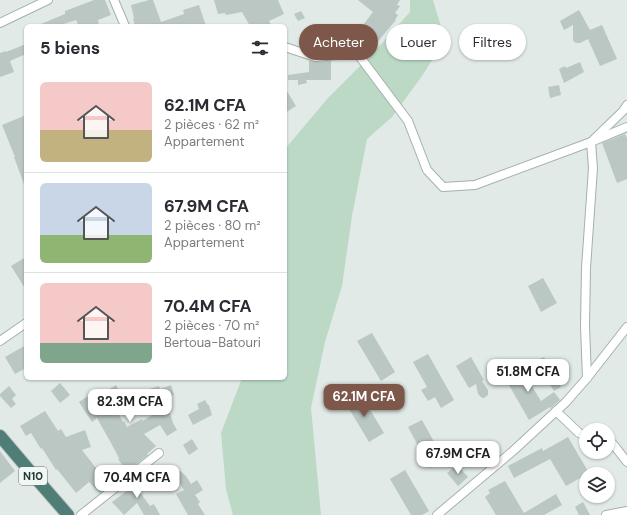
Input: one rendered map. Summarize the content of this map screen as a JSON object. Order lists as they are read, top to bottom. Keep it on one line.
{"streets":{"highway":["N10"]},"page":{"chip":["Acheter","Louer","Filtres"],"heading":"5 biens","list":[{"name":"62.1M CFA","note":"2 pièces · 62 m² · Appartement"},{"name":"67.9M CFA","note":"2 pièces · 80 m² · Appartement"},{"name":"70.4M CFA","note":"2 pièces · 70 m² · Bertoua-Batouri"}],"price":["51.8M CFA","62.1M CFA","82.3M CFA","67.9M CFA","70.4M CFA"]}}
